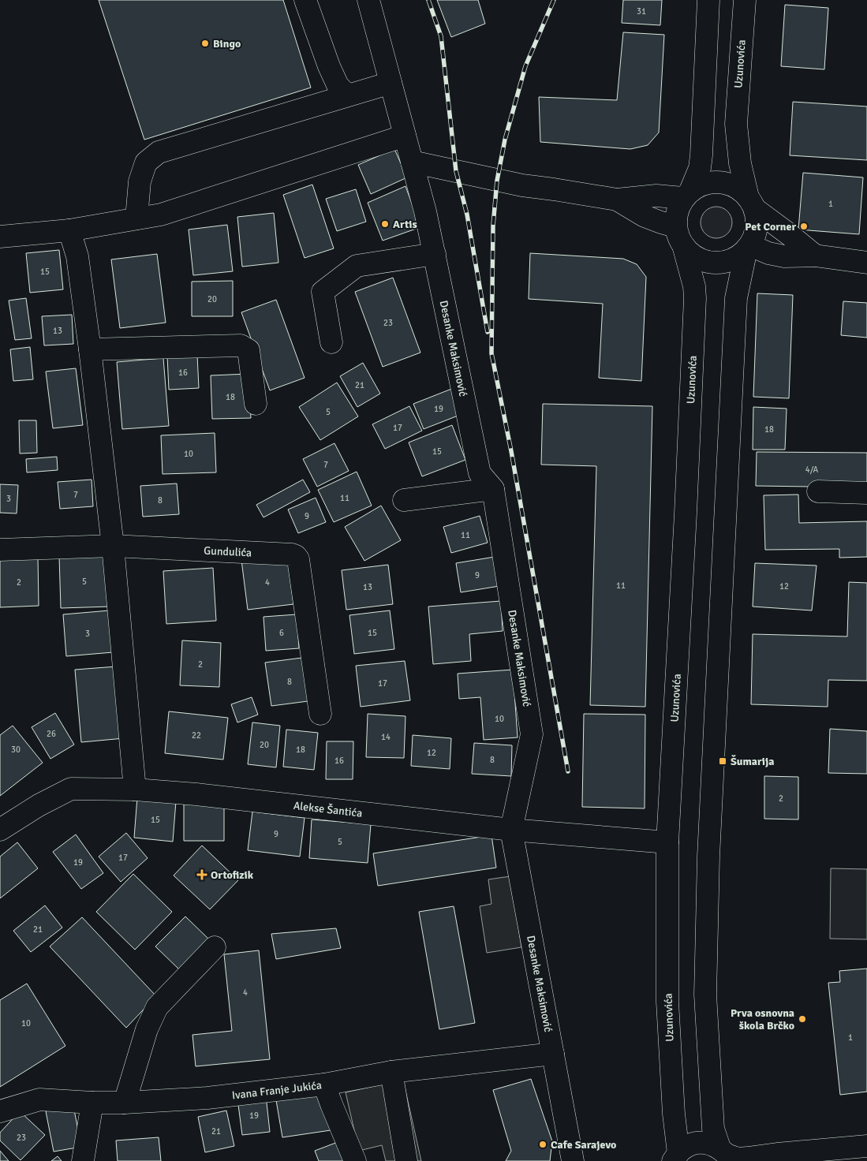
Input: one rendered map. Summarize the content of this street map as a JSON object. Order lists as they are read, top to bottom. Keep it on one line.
{"streets":{"street":["Uzunovića","Desanke Maksimović","Gundulića","Alekse Šantića","Ivana Franje Jukića"]},"crossings":[["Uzunovića","Alekse Šantića"],["Desanke Maksimović","Alekse Šantića"],["Desanke Maksimović","Ivana Franje Jukića"]],"places":{"other":["Bingo","Artis","Pet Corner","Prva osnovna škola Brčko","Cafe Sarajevo"],"transit":["Šumarija"],"health":["Ortofizik"]},"house_numbers":["31","1","15","20","23","13","16","21","18","19","5","17","18","15","10","7","4/A","7","11","3","8","9","11","9","5","2","4","11","12","13","6","15","3","2","8","17","10","26","22","14","20","30","18","12","8","16","2","15","9","5","17","19","21","4","10","1","19","21","23"]}
